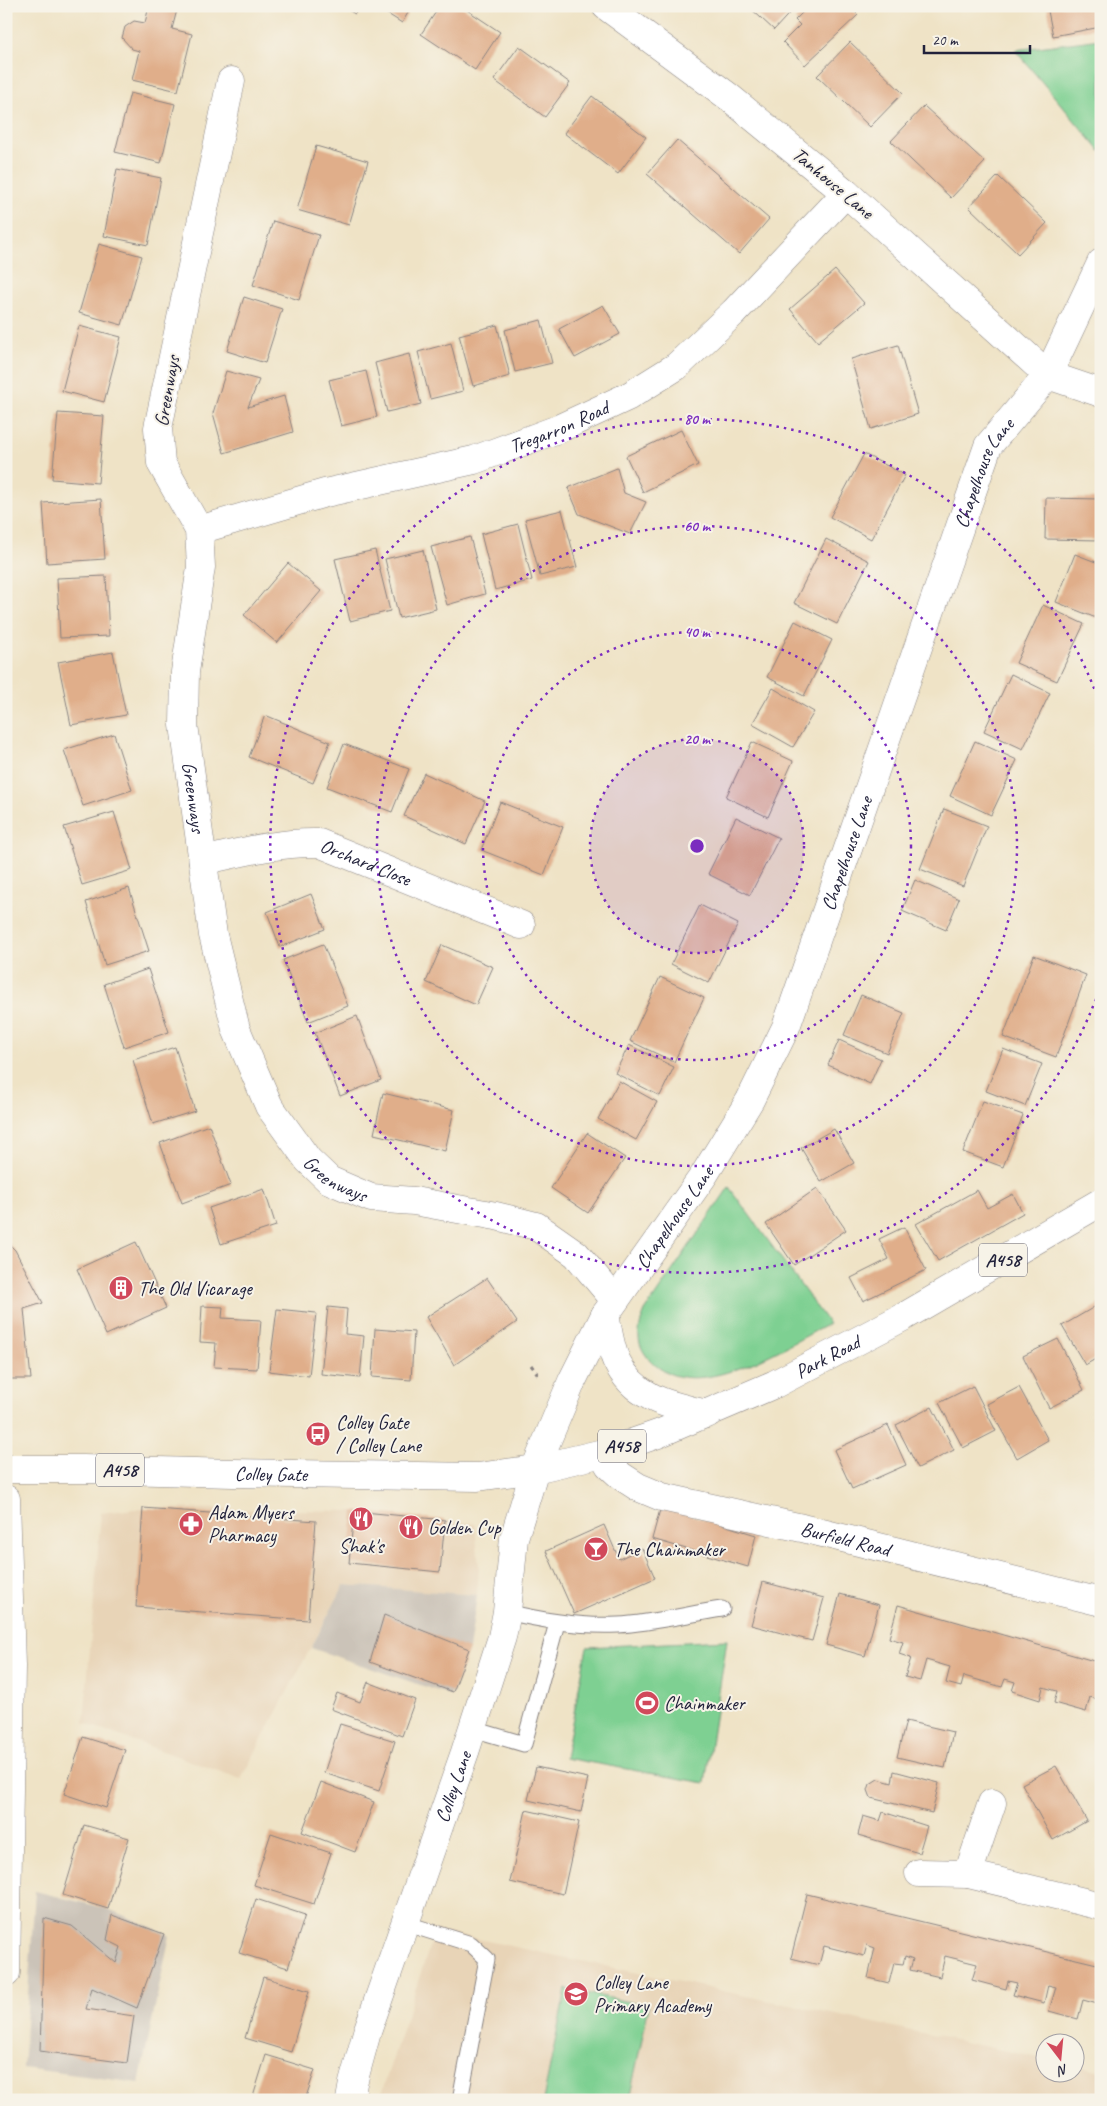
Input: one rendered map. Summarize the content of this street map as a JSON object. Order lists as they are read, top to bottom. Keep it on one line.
{"streets":{"main road":["Tanhouse Lane","Greenways","Tregarron Road","Chapelhouse Lane","Orchard Close","A458","Park Road","Colley Gate","Burfield Road","Colley Lane"]},"crossings":[["Tanhouse Lane","Tregarron Road"],["Tanhouse Lane","Chapelhouse Lane"],["Greenways","Tregarron Road"],["Greenways","Chapelhouse Lane"],["Greenways","Orchard Close"],["Chapelhouse Lane","Park Road"],["Chapelhouse Lane","Colley Gate"],["Chapelhouse Lane","Colley Lane"],["Park Road","Colley Gate"],["Park Road","Burfield Road"],["Park Road","Colley Lane"],["Colley Gate","Colley Lane"]],"places":{"building":["The Old Vicarage"],"bus stop":["Colley Gate / Colley Lane"],"restaurant":["Shak's","Golden Cup"],"pharmacy":["Adam Myers Pharmacy"],"bar":["The Chainmaker"],"sports":["Chainmaker"],"school or university":["Colley Lane Primary Academy"]},"scale_bar":"20 m","north":"bottom","rings":["80 m","60 m","40 m","20 m"]}
